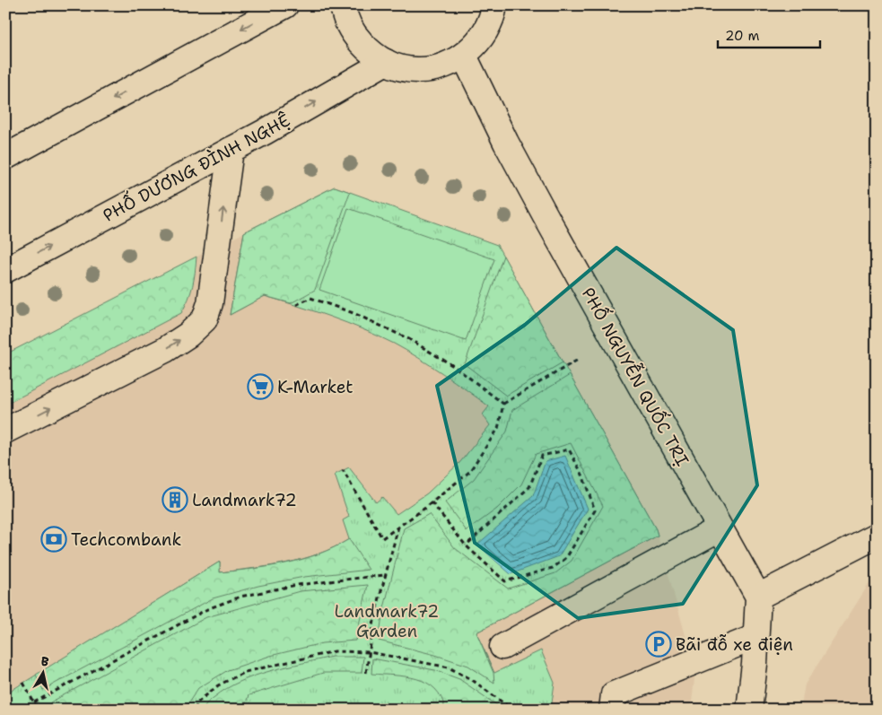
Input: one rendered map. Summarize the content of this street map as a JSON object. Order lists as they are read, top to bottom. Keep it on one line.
{"streets":{"main road":["PHỐ DƯƠNG ĐÌNH NGHỆ","PHỐ NGUYỄN QUỐC TRỊ"]},"parks":["Landmark72 Garden"],"places":{"supermarket":["K-Market"],"building":["Landmark72"],"bank":["Techcombank"],"parking":["Bãi đỗ xe điện"]},"scale_bar":"20 m","north":"top"}
